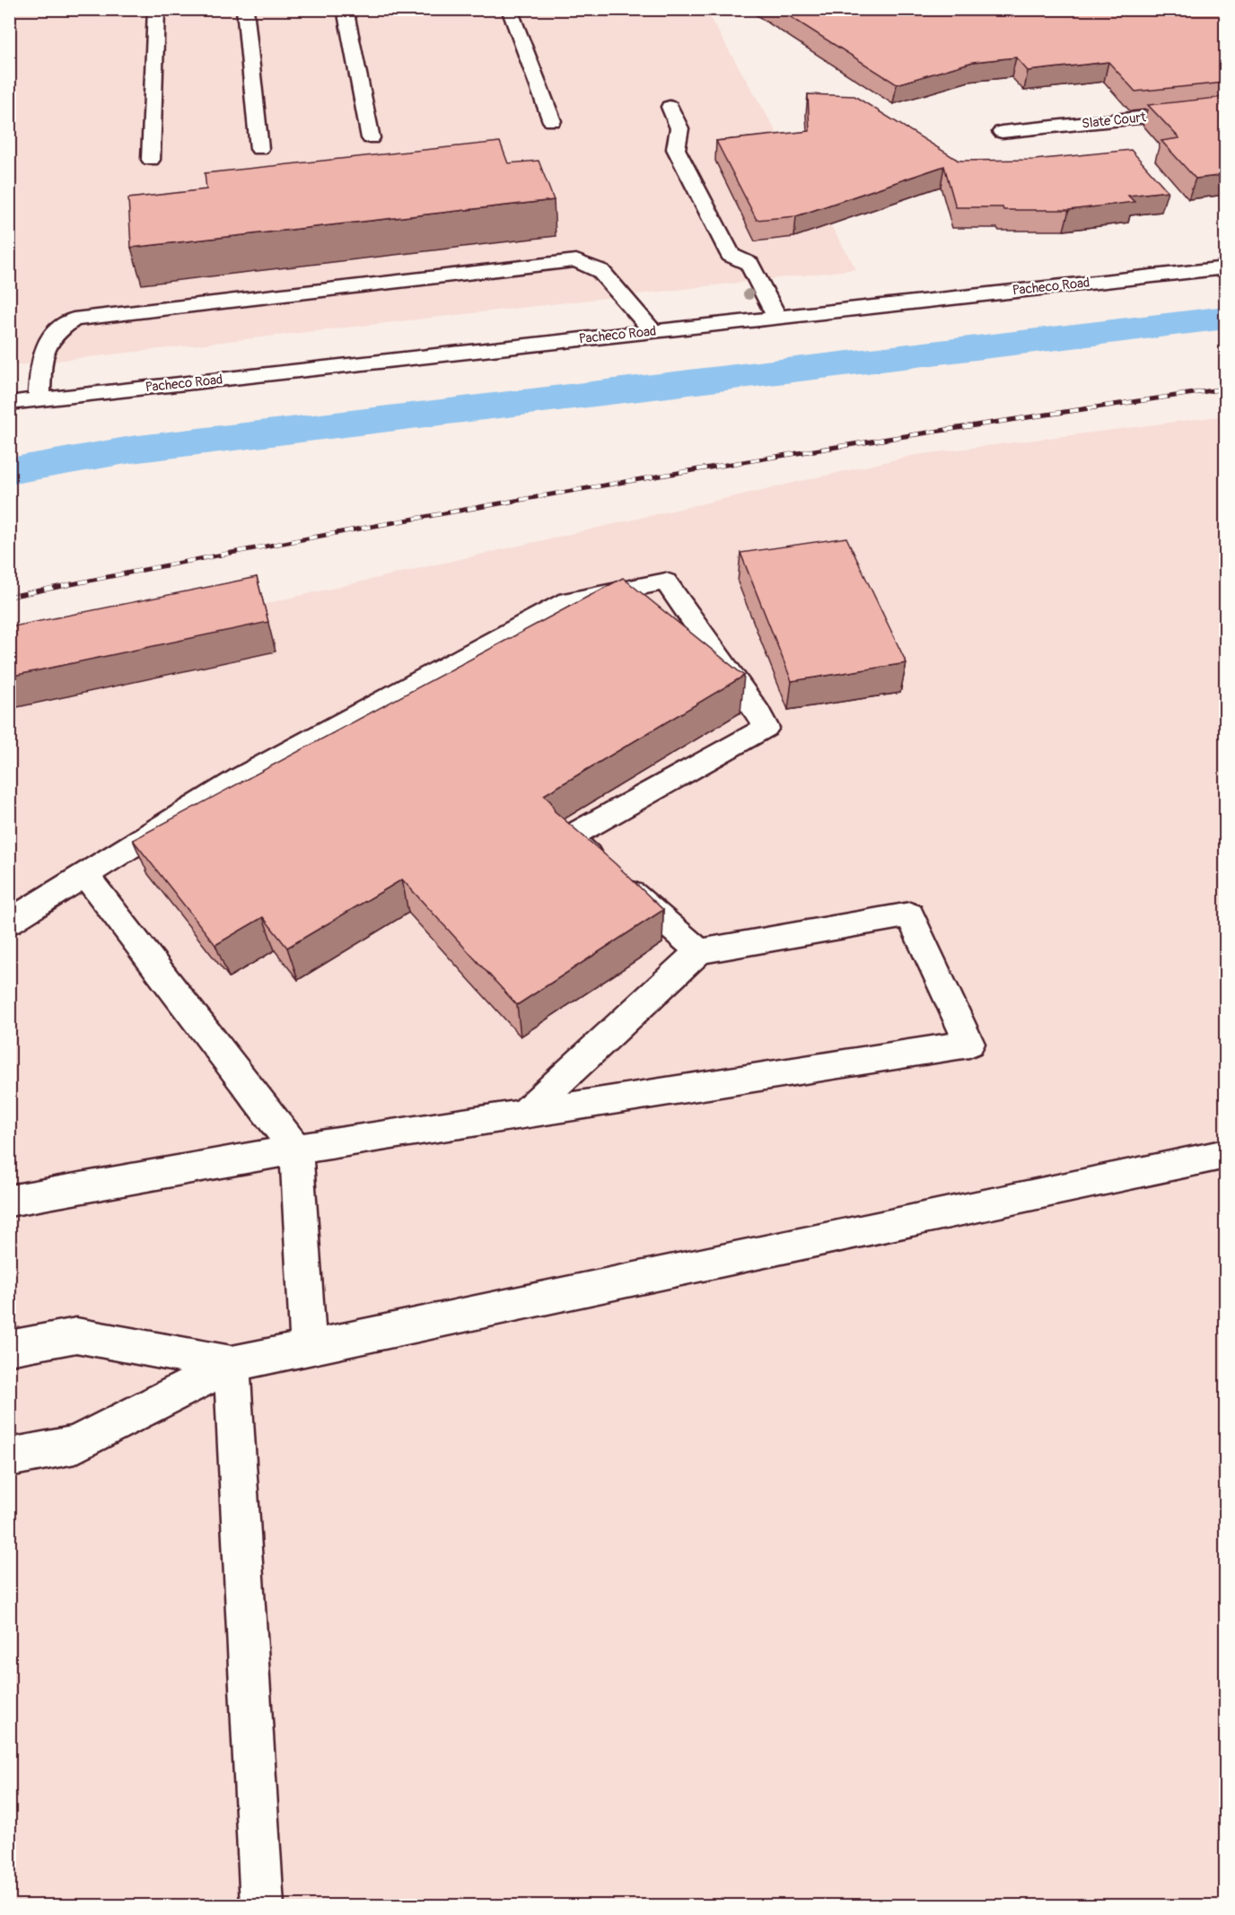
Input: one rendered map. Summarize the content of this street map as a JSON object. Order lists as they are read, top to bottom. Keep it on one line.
{"streets":{"street":["Slate Court","Pacheco Road"]}}
